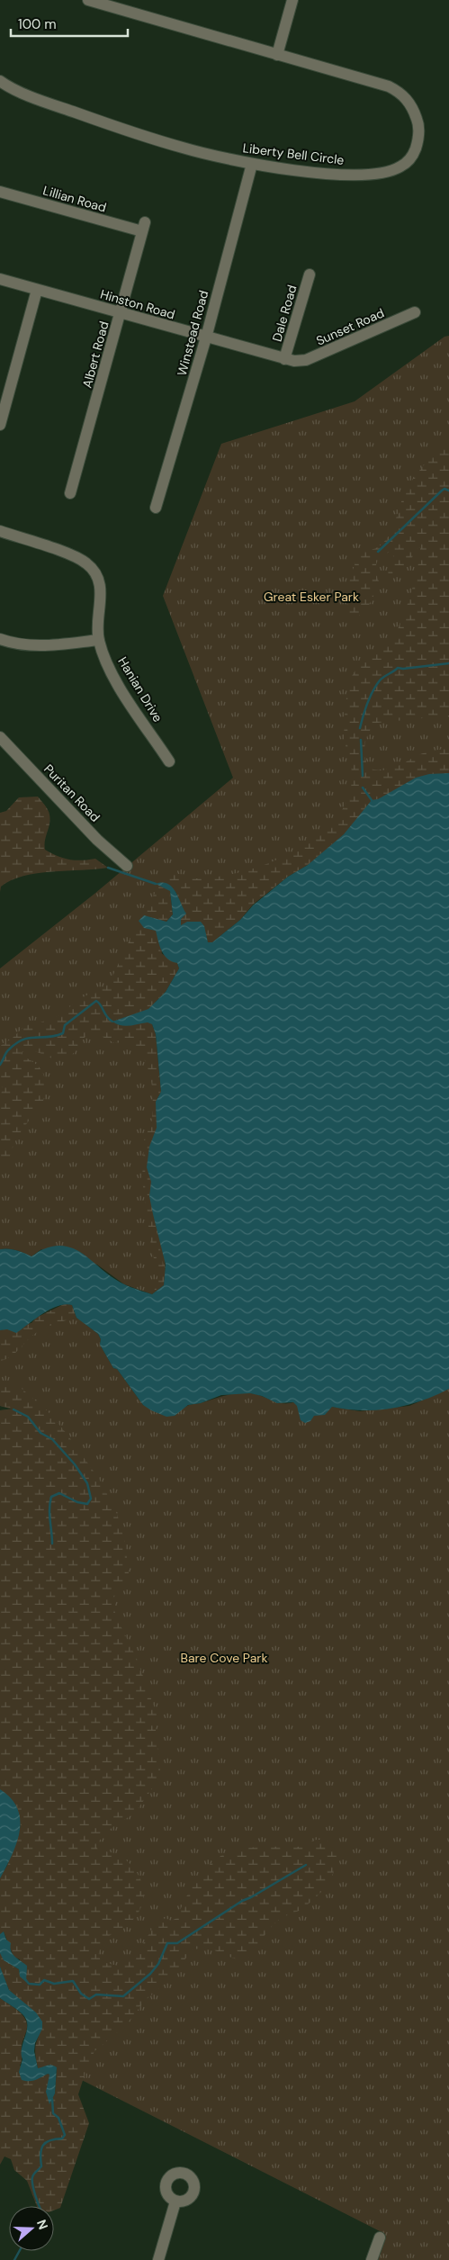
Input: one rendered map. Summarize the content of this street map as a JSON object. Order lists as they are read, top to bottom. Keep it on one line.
{"streets":{"street":["Liberty Bell Circle","Lillian Road","Hinston Road","Dale Road","Sunset Road","Winstead Road","Albert Road","Hanian Drive","Puritan Road"]},"crossings":[["Liberty Bell Circle","Winstead Road"],["Lillian Road","Albert Road"],["Hinston Road","Dale Road"],["Hinston Road","Sunset Road"],["Hinston Road","Winstead Road"],["Hinston Road","Albert Road"],["Dale Road","Sunset Road"]],"parks":["Great Esker Park","Bare Cove Park"],"scale_bar":"100 m","north":"right"}
